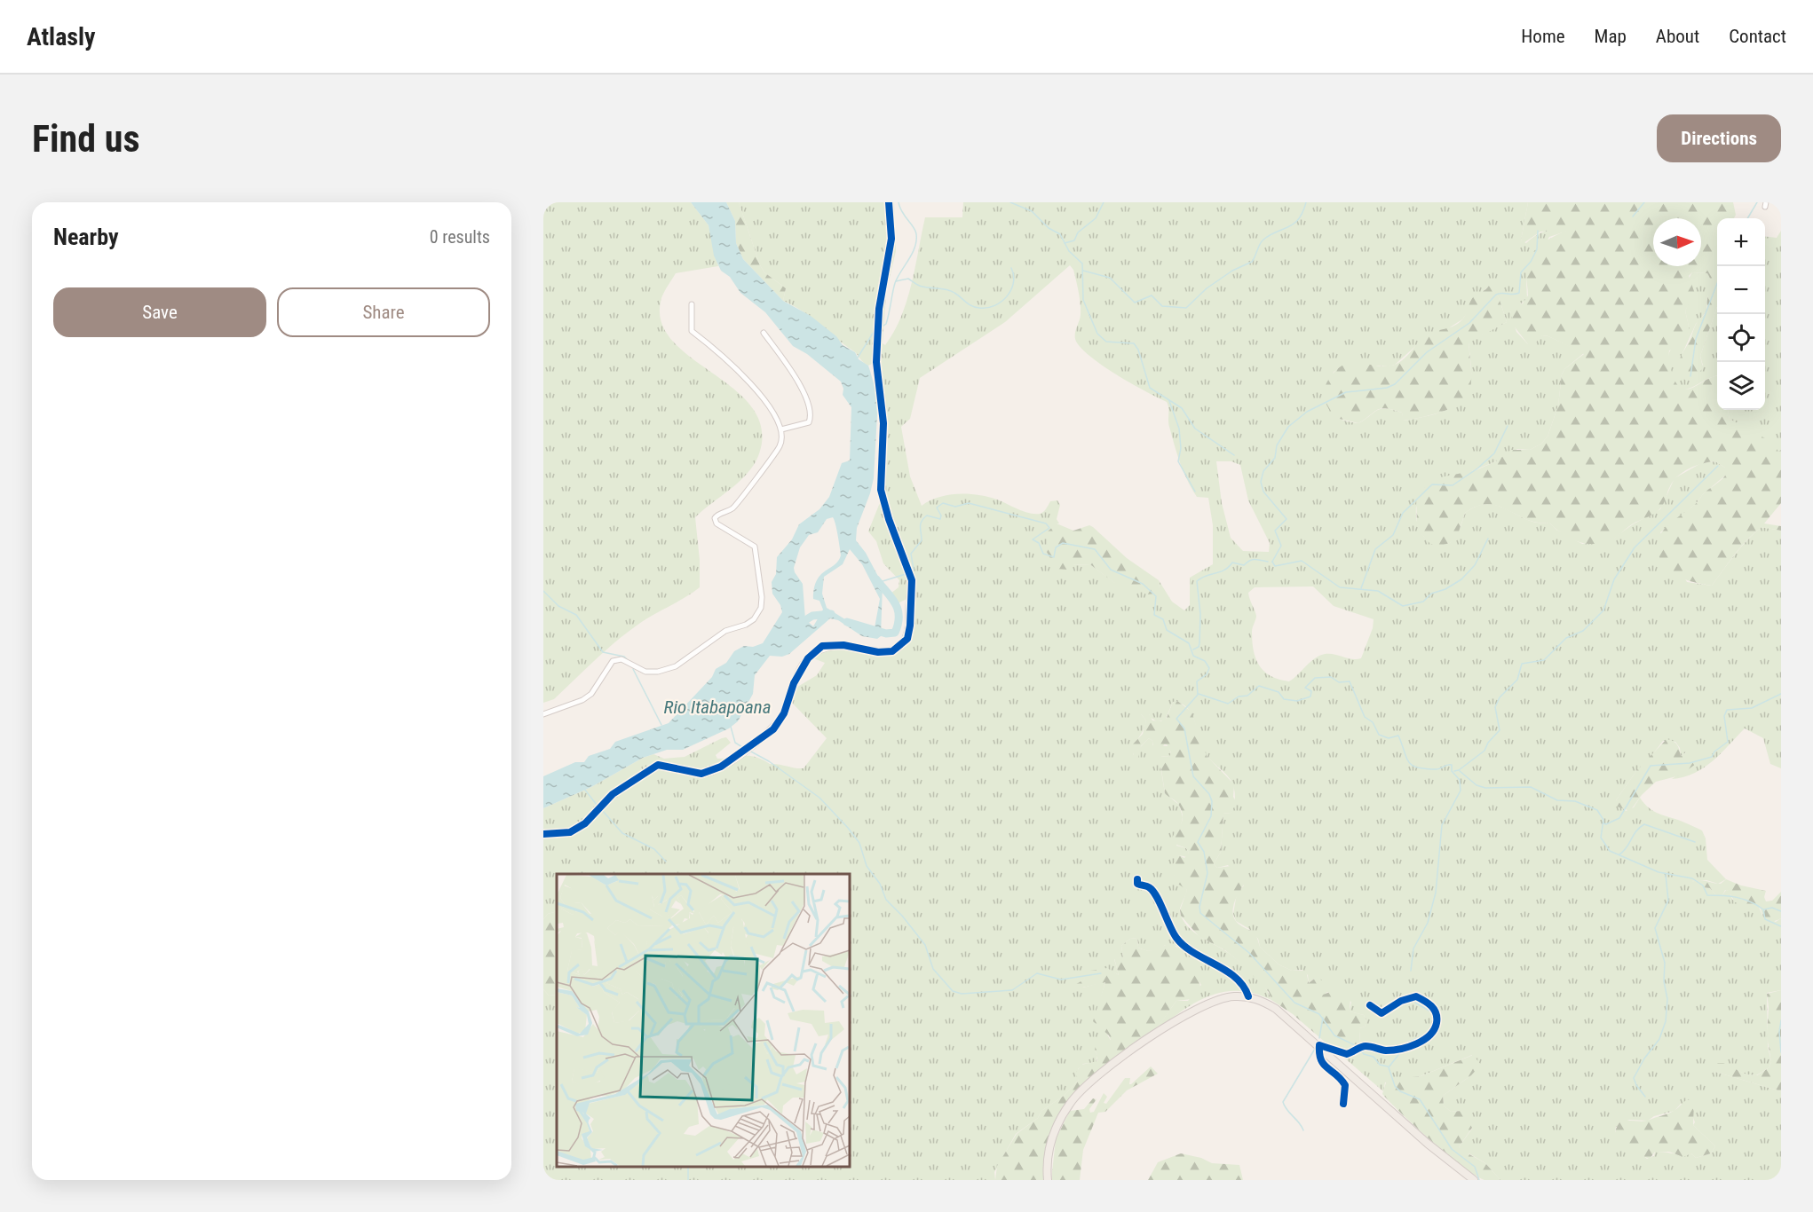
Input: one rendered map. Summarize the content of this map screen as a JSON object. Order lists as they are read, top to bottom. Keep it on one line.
{"water":["Rio Itabapoana"],"north":"right","page":{"header":"Atlasly","nav":["Home","Map","About","Contact"],"buttons":["Directions",["Save","Share"]],"title":"Find us","heading":["Nearby","0 results"],"map_buttons":["+","−"]}}
